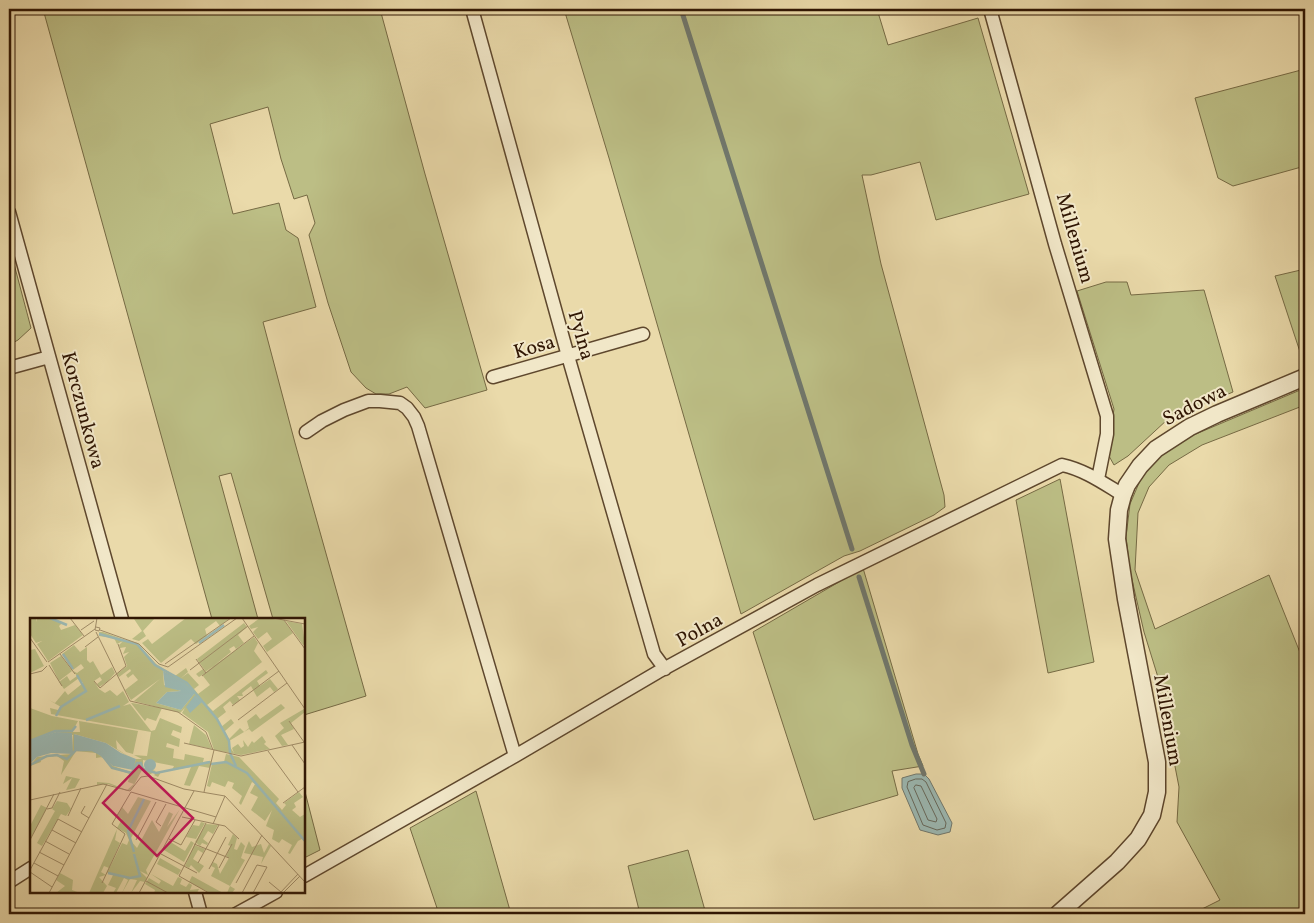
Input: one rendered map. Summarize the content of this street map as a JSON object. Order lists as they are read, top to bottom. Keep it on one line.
{"streets":{"street":["Millenium","Pylna","Kosa","Sadowa","Korczunkowa","Polna"]},"crossings":[["Millenium","Sadowa"],["Millenium","Polna"],["Pylna","Kosa"],["Pylna","Polna"],["Sadowa","Polna"]]}
